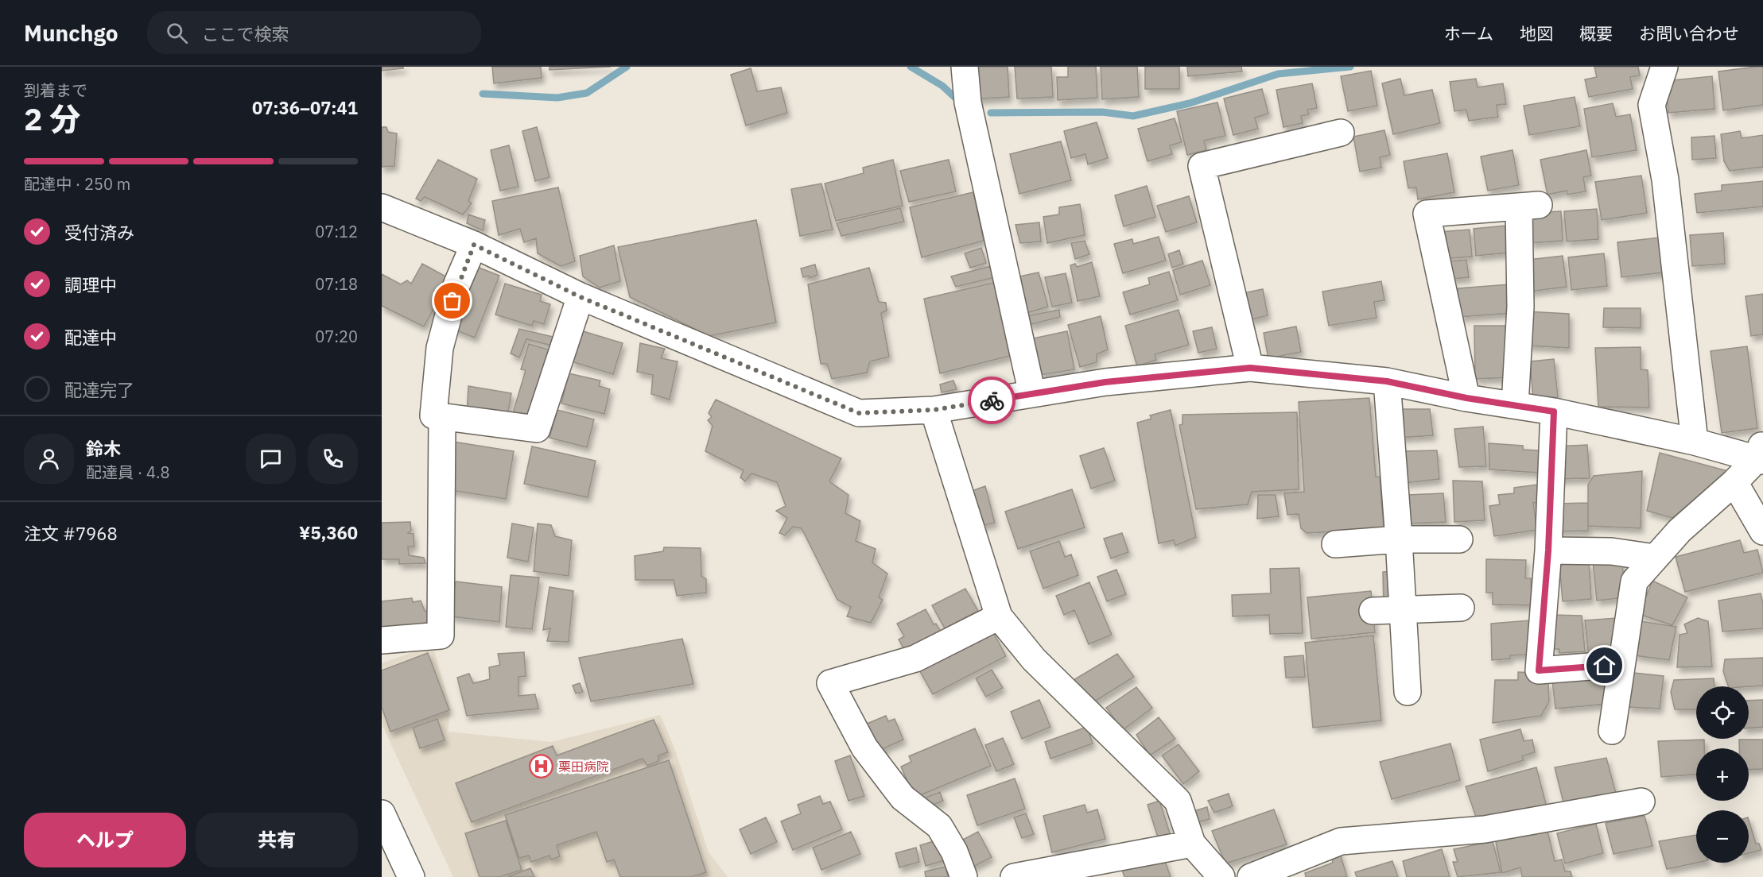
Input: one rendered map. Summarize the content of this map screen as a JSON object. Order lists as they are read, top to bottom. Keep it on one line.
{"places":{"hospital":["栗田病院"]},"page":{"header":"Munchgo","search":"ここで検索","nav":["ホーム","地図","概要","お問い合わせ"],"heading":["2 分","到着まで","07:36–07:41"],"panel":["鈴木","配達員 · 4.8","注文 #7968","¥5,360"],"bar":"配達中 · 250 m","list":[["受付済み","07:12"],["調理中","07:18"],["配達中","07:20"],"配達完了"],"map_buttons":["+","−"],"buttons":["ヘルプ","共有"]}}
